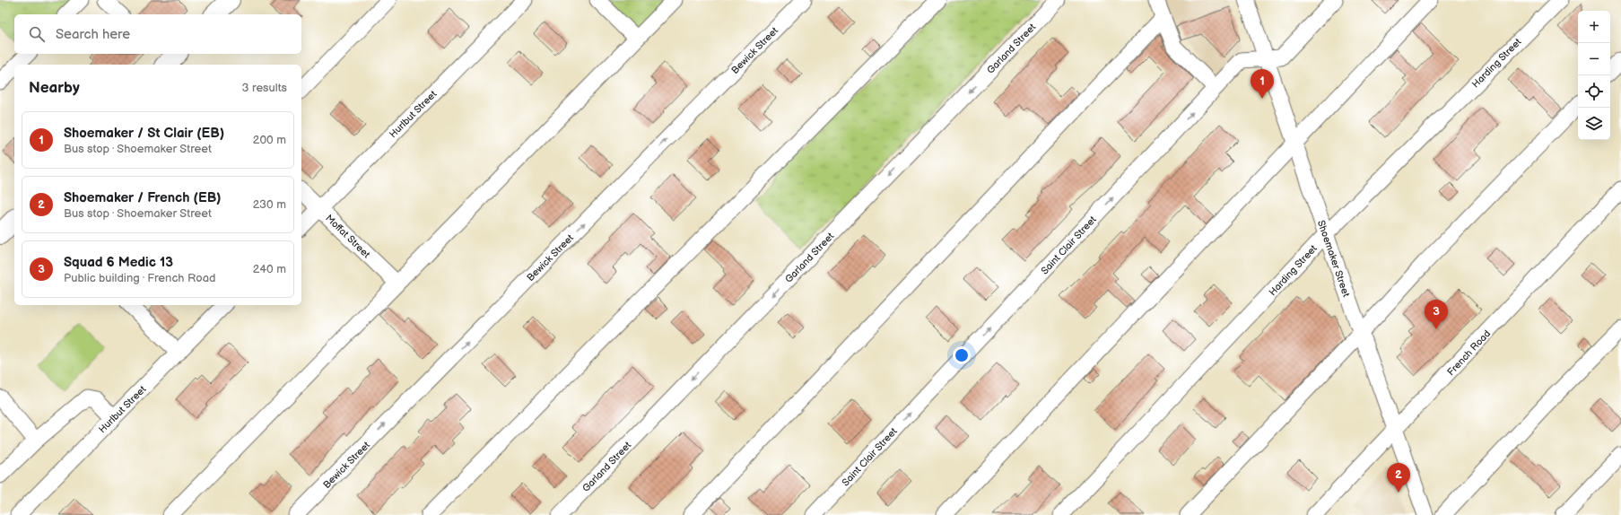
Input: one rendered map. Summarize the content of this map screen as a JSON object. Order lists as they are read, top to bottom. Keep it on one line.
{"streets":{"street":["Garland Street","Bewick Street","Harding Street","Hurlbut Street","Moffat Street","Saint Clair Street","Shoemaker Street","French Road"]},"crossings":[["Harding Street","Shoemaker Street"],["Hurlbut Street","Moffat Street"],["Saint Clair Street","Shoemaker Street"],["Shoemaker Street","French Road"]],"page":{"map_buttons":["+","−"],"search":"Search here","heading":["Nearby","3 results"],"pins":["1","3","2"],"list":[{"mark":"1","name":"Shoemaker / St Clair (EB)","note":"Bus stop · Shoemaker Street","value":"200 m"},{"mark":"2","name":"Shoemaker / French (EB)","note":"Bus stop · Shoemaker Street","value":"230 m"},{"mark":"3","name":"Squad 6 Medic 13","note":"Public building · French Road","value":"240 m"}]}}
